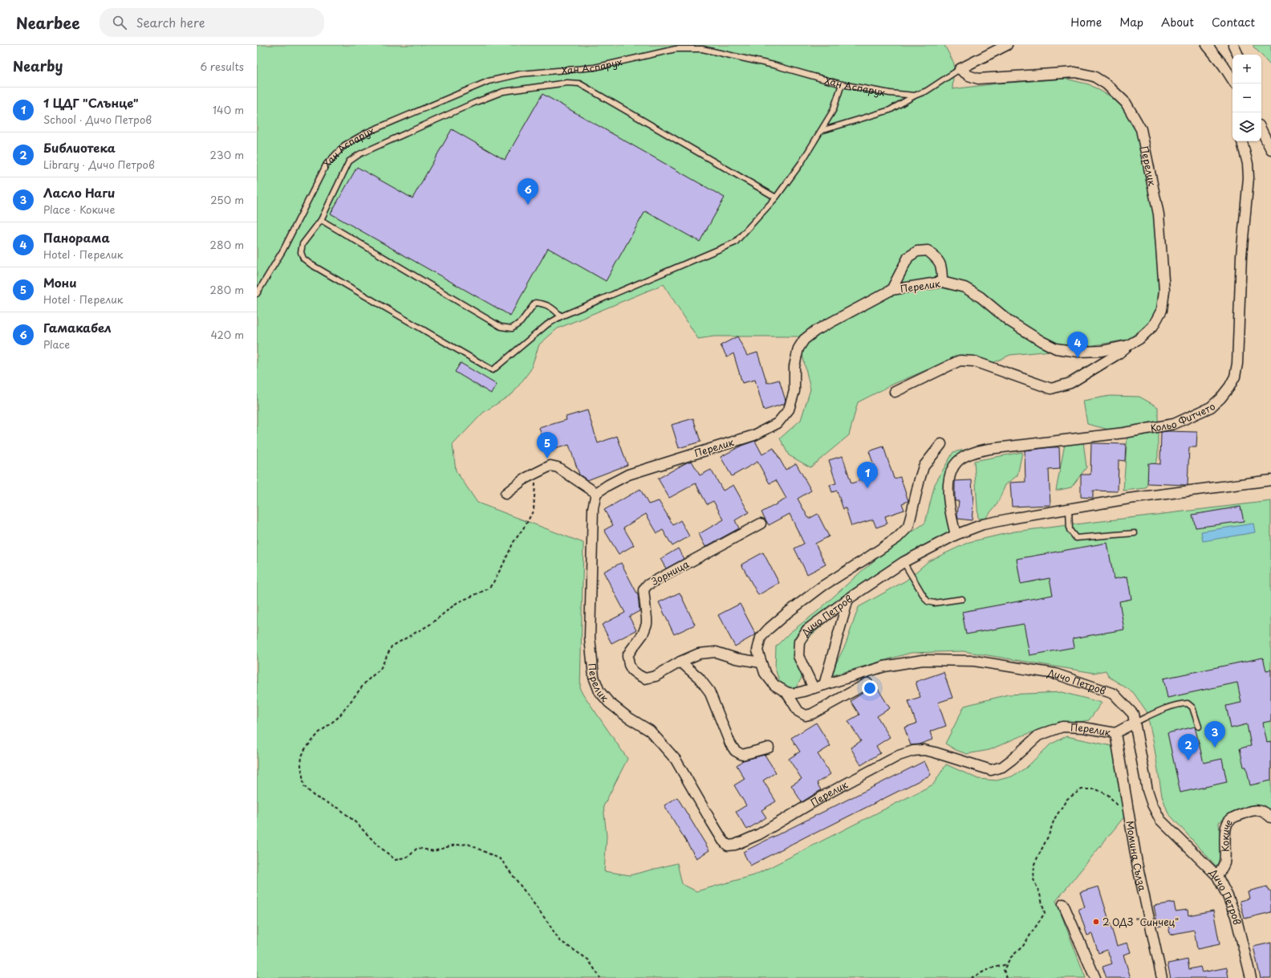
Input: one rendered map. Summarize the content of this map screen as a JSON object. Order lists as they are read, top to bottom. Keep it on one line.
{"streets":{"street":["Хан Аспарух","Перелик","Кольо Фитчето","Зорница","Дичо Петров","Кокиче","Момина Сълза"]},"crossings":[["Хан Аспарух","Перелик"],["Перелик","Момина Сълза"],["Кольо Фитчето","Дичо Петров"],["Дичо Петров","Кокиче"]],"places":["2 ОДЗ \"Синчец\""],"page":{"header":"Nearbee","search":"Search here","nav":["Home","Map","About","Contact"],"heading":["Nearby","6 results"],"map_buttons":["+","−"],"list":[{"mark":"1","name":"1 ЦДГ \"Слънце\"","note":"School · Дичо Петров","value":"140 m"},{"mark":"2","name":"Библиотека","note":"Library · Дичо Петров","value":"230 m"},{"mark":"3","name":"Ласло Наги","note":"Place · Кокиче","value":"250 m"},{"mark":"4","name":"Панорама","note":"Hotel · Перелик","value":"280 m"},{"mark":"5","name":"Мони","note":"Hotel · Перелик","value":"280 m"},{"mark":"6","name":"Гамакабел","note":"Place","value":"420 m"}],"pins":["6","4","5","1","3","2"]}}
